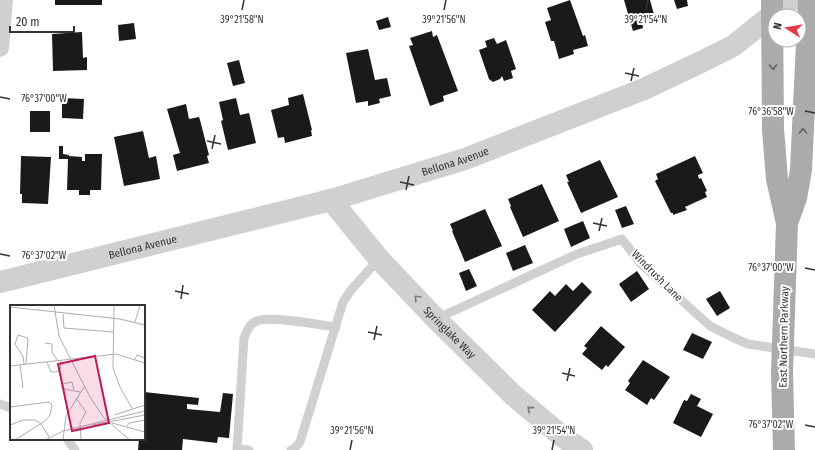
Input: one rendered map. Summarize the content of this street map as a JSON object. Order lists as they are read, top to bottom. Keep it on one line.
{"streets":{"main road":["East Northern Parkway"],"street":["Bellona Avenue","Springlake Way"],"lane":["Windrush Lane"]},"crossings":[["Bellona Avenue","Springlake Way"],["Bellona Avenue","East Northern Parkway"],["Windrush Lane","Springlake Way"],["Windrush Lane","East Northern Parkway"]],"one_way":["Springlake Way"],"scale_bar":"20 m","north":"left","coordinates":["39°21'58\"N","39°21'56\"N","39°21'54\"N","76°37'00\"W","76°36'58\"W","76°37'02\"W"]}
